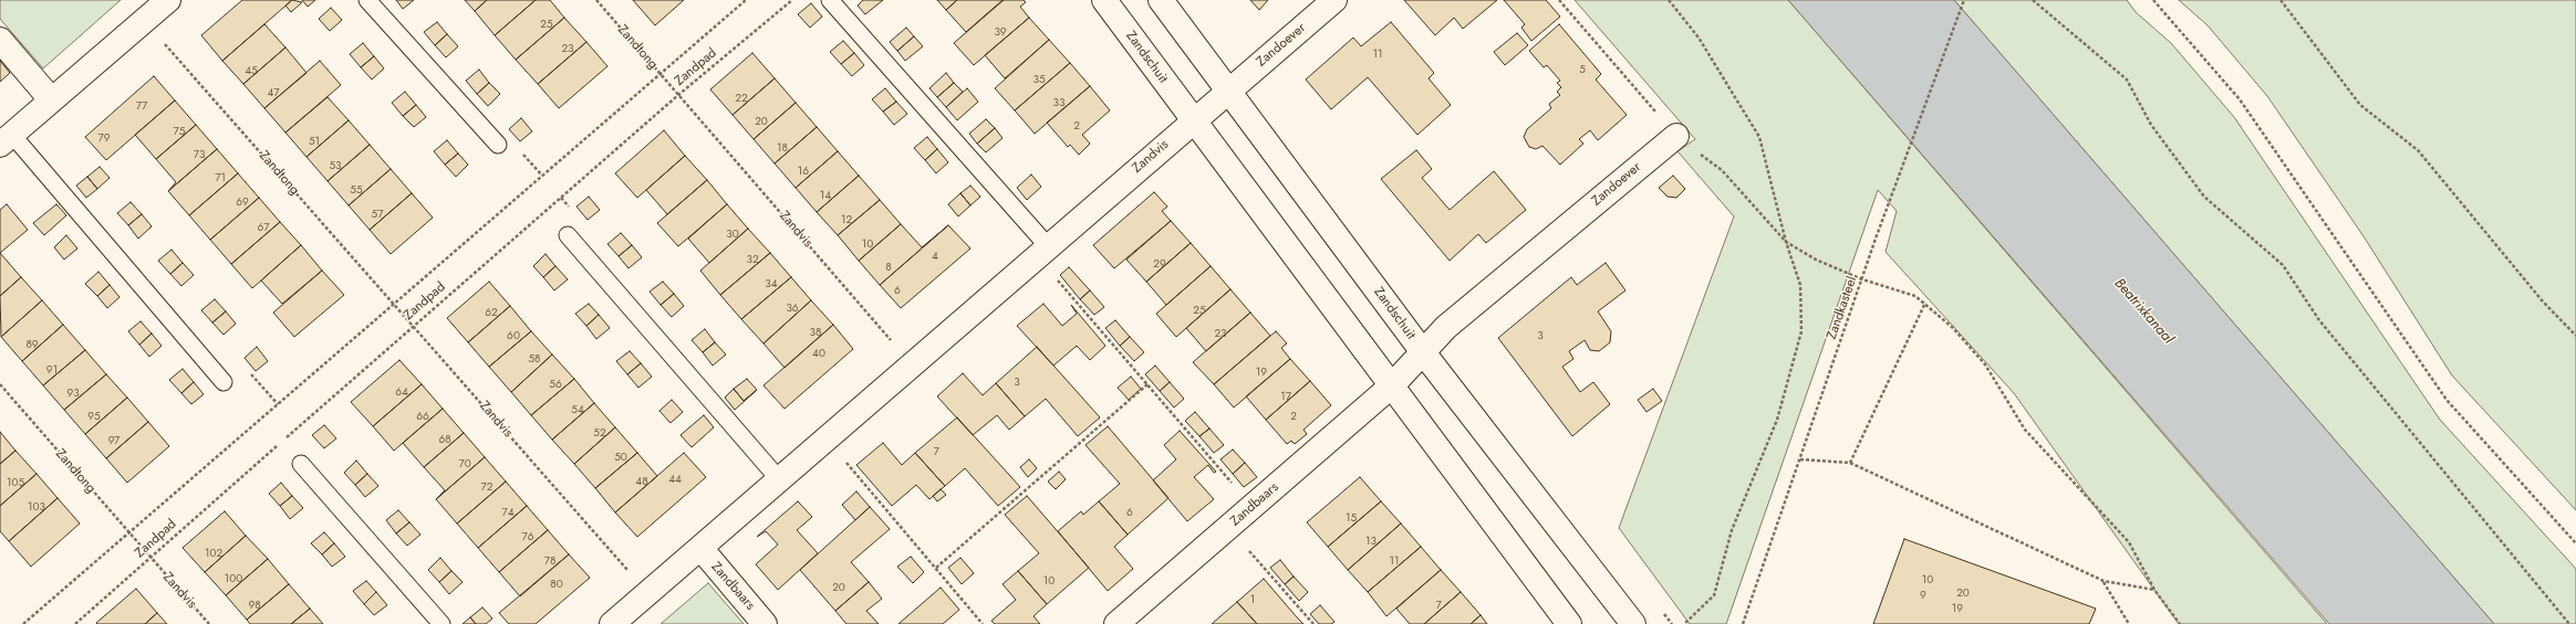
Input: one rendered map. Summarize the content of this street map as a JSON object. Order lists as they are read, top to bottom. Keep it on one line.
{"streets":{"street":["Zandoever","Zandschuit","Zandvis","Zandbaars"],"path":["Zandtong","Zandpad","Zandkasteel"]},"crossings":[["Zandoever","Zandschuit"],["Zandoever","Zandvis"],["Zandoever","Zandbaars"],["Zandtong","Zandpad"],["Zandtong","Zandvis"],["Zandschuit","Zandvis"],["Zandschuit","Zandbaars"],["Zandpad","Zandvis"],["Zandvis","Zandbaars"]],"water":["Beatrixkanaal"],"house_numbers":["25","39","23","11","5","45","35","47","22","33","77","20","2","75","79","51","18","73","53","16","71","55","14","69","57","12","67","30","10","4","32","29","8","34","6","36","25","62","38","23","60","3","89","40","58","91","19","3","56","64","93","17","54","95","66","2","52","68","97","7","50","70","44","48","105","72","103","74","6","15","76","13","102","78","11","100","10","10","80","20","20","9","1","98","7","19"]}
